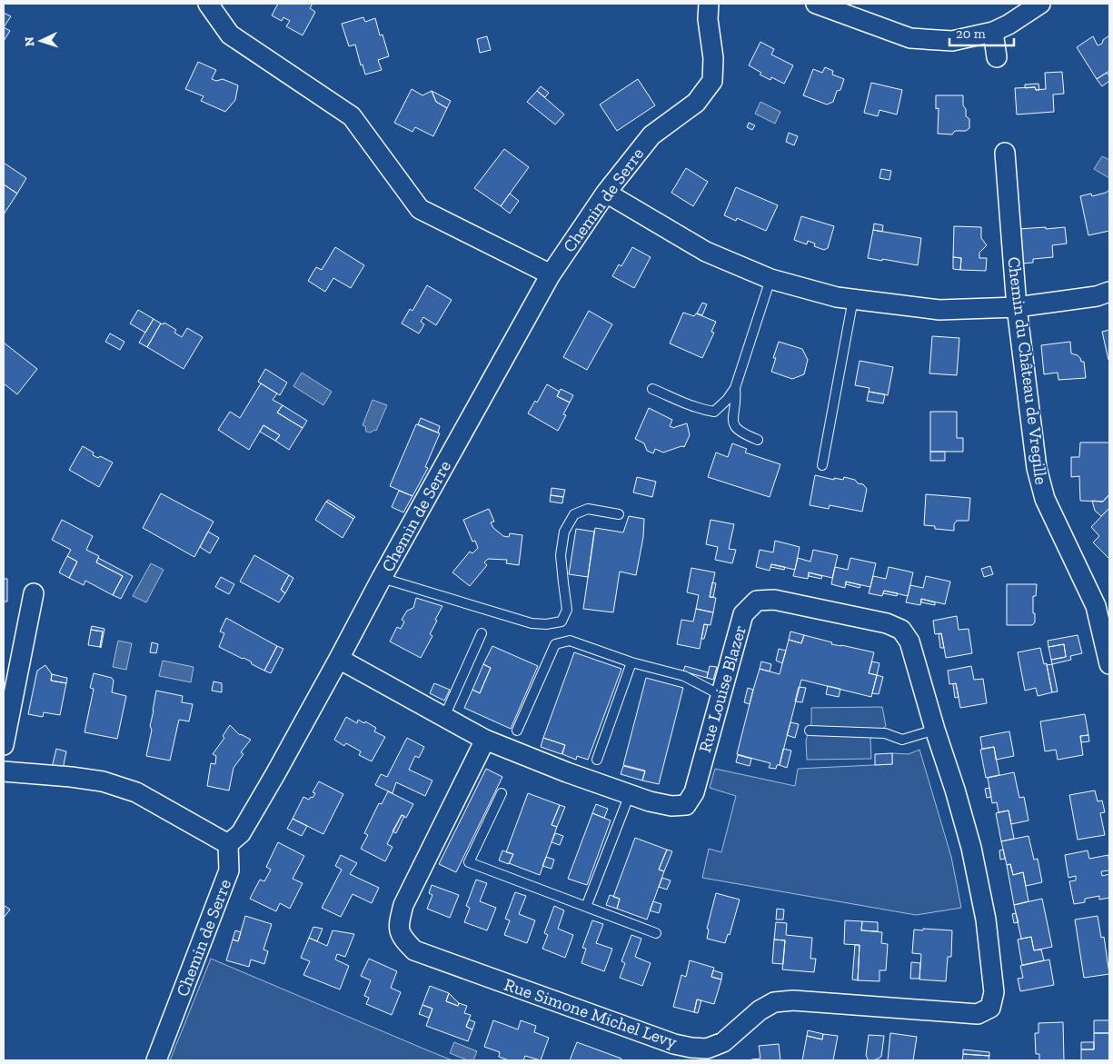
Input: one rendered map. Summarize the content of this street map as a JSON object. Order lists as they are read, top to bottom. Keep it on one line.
{"streets":{"street":["Chemin de Serre","Chemin du Château de Vregille","Rue Louise Blazer","Rue Simone Michel Levy"]},"crossings":[["Chemin de Serre","Rue Louise Blazer"],["Rue Louise Blazer","Rue Simone Michel Levy"]],"scale_bar":"20 m","north":"left"}
